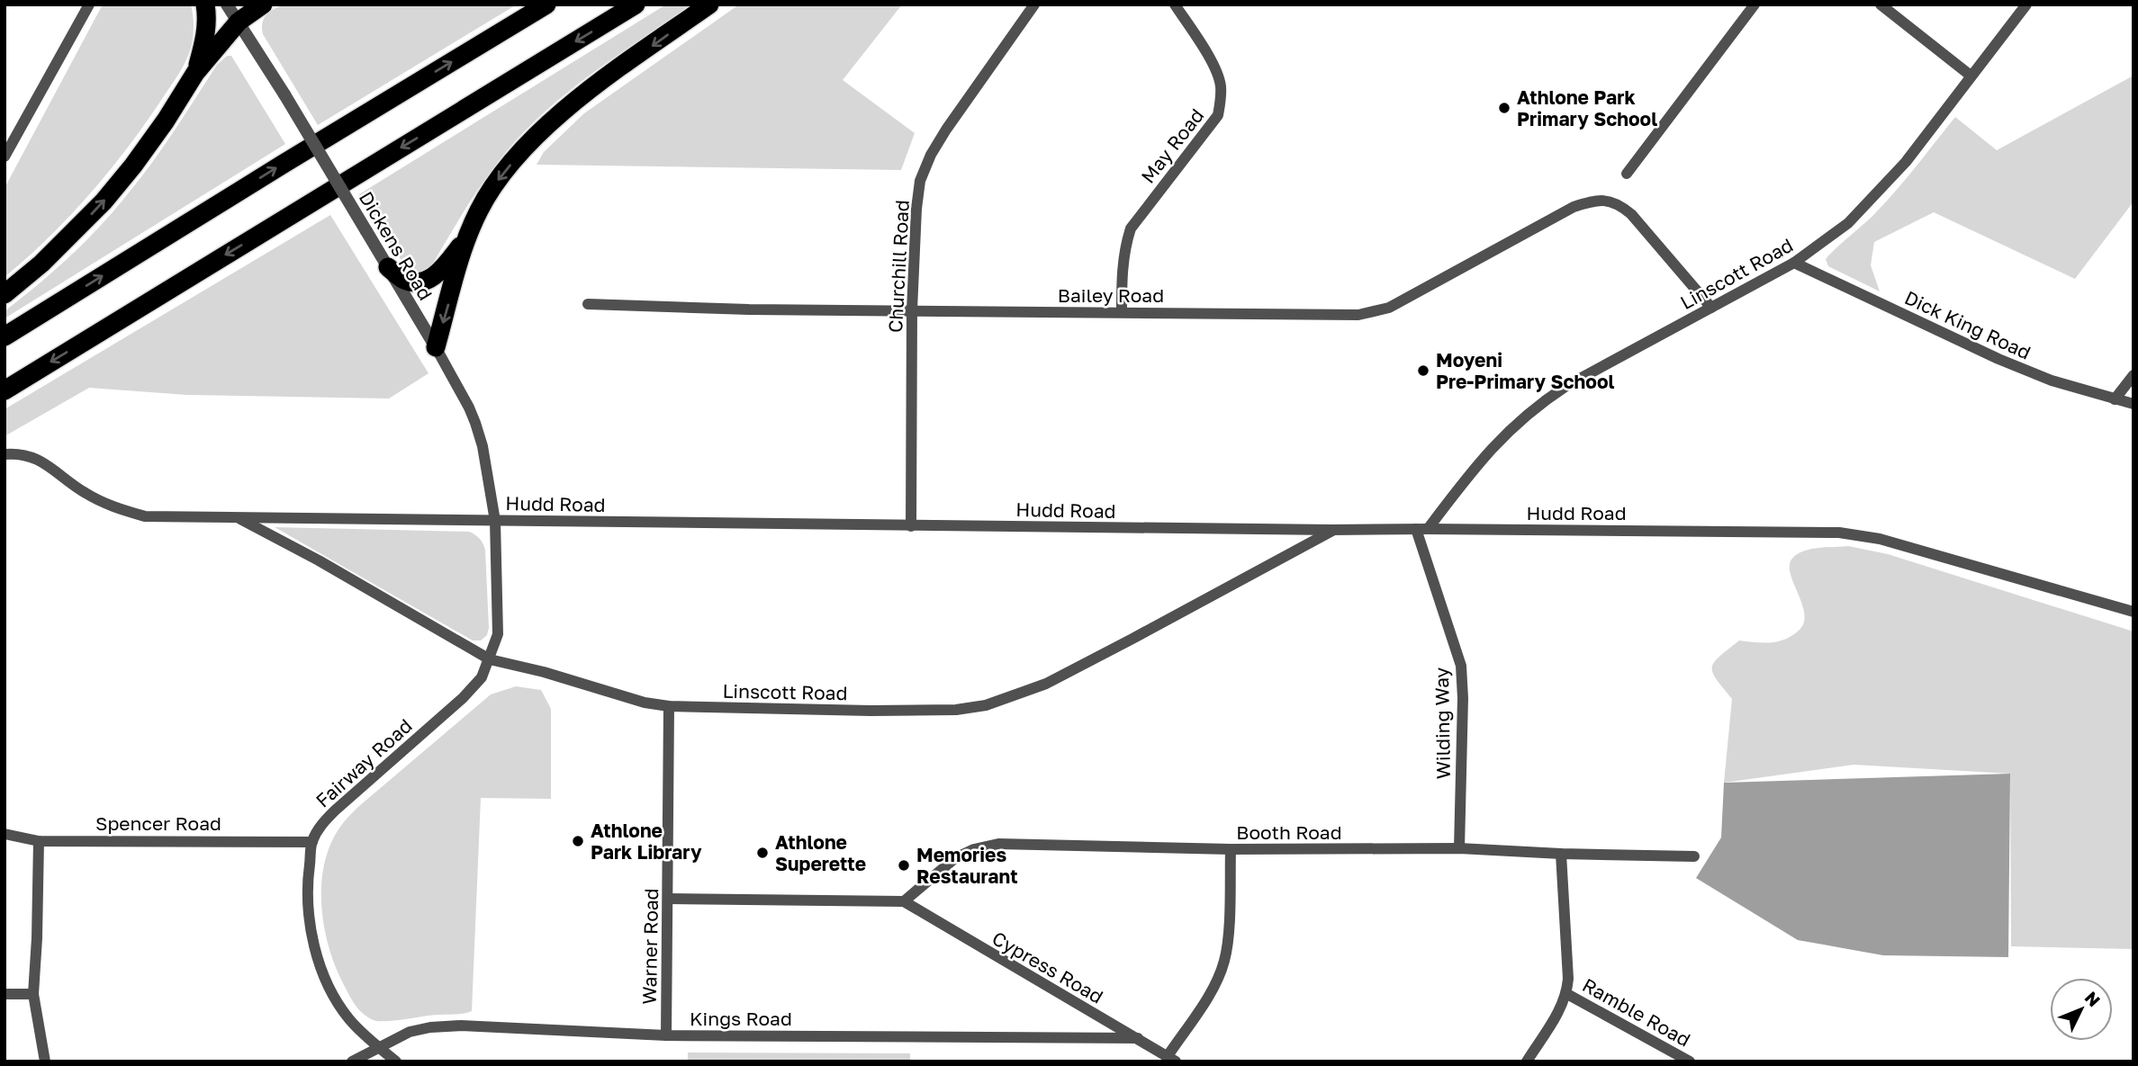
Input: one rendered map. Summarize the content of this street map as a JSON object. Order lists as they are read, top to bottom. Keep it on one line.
{"streets":{"street":["May Road","Dickens Road","Churchill Road","Linscott Road","Bailey Road","Dick King Road","Hudd Road","Wilding Way","Fairway Road","Spencer Road","Booth Road","Warner Road","Cypress Road","Ramble Road","Kings Road"]},"crossings":[["May Road","Bailey Road"],["Dickens Road","Hudd Road"],["Dickens Road","Fairway Road"],["Churchill Road","Bailey Road"],["Churchill Road","Hudd Road"],["Linscott Road","Bailey Road"],["Linscott Road","Dick King Road"],["Linscott Road","Hudd Road"],["Linscott Road","Wilding Way"],["Linscott Road","Fairway Road"],["Linscott Road","Warner Road"],["Hudd Road","Wilding Way"],["Hudd Road","Fairway Road"],["Wilding Way","Booth Road"],["Fairway Road","Spencer Road"],["Fairway Road","Kings Road"],["Booth Road","Cypress Road"],["Warner Road","Kings Road"],["Cypress Road","Kings Road"]],"places":["Athlone Park Primary School","Moyeni Pre-Primary School","Athlone Park Library","Athlone Superette","Memories Restaurant"],"north":"top right"}
